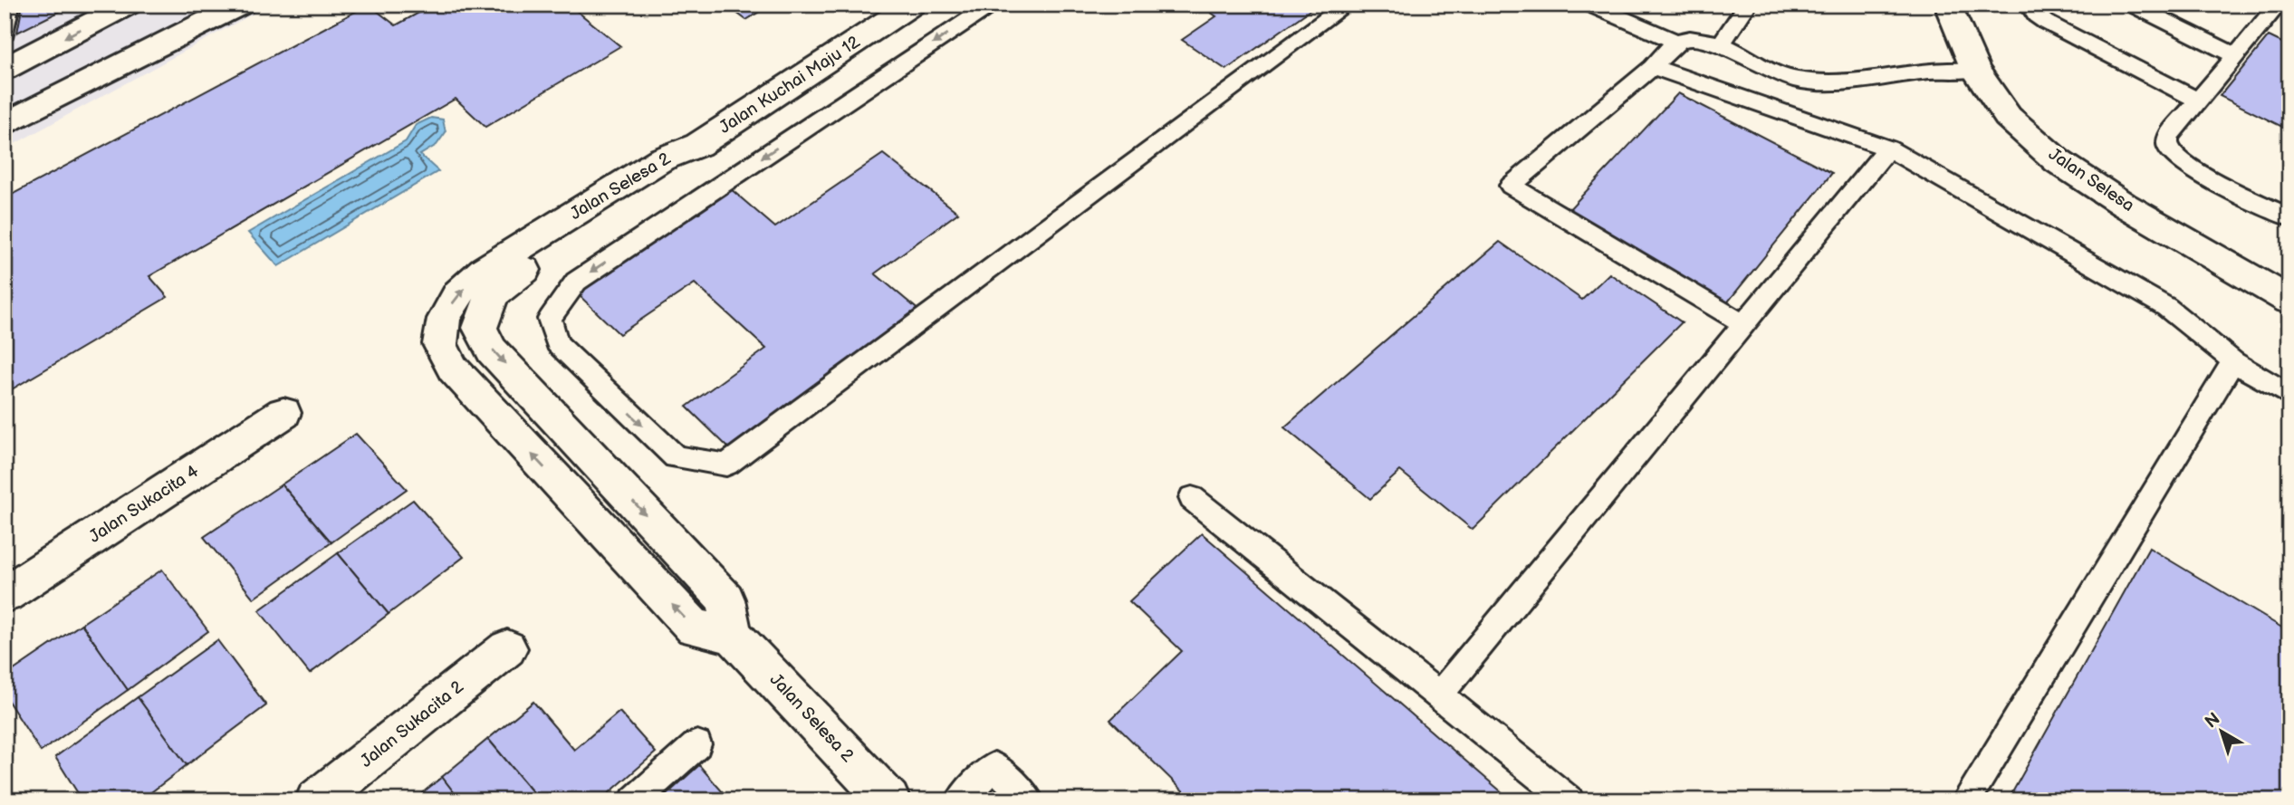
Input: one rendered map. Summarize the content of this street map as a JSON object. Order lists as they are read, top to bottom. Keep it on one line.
{"streets":{"street":["Jalan Kuchai Maju 12","Jalan Selesa","Jalan Selesa 2","Jalan Sukacita 4","Jalan Sukacita 2"]},"crossings":[["Jalan Kuchai Maju 12","Jalan Selesa 2"]],"north":"top left"}
